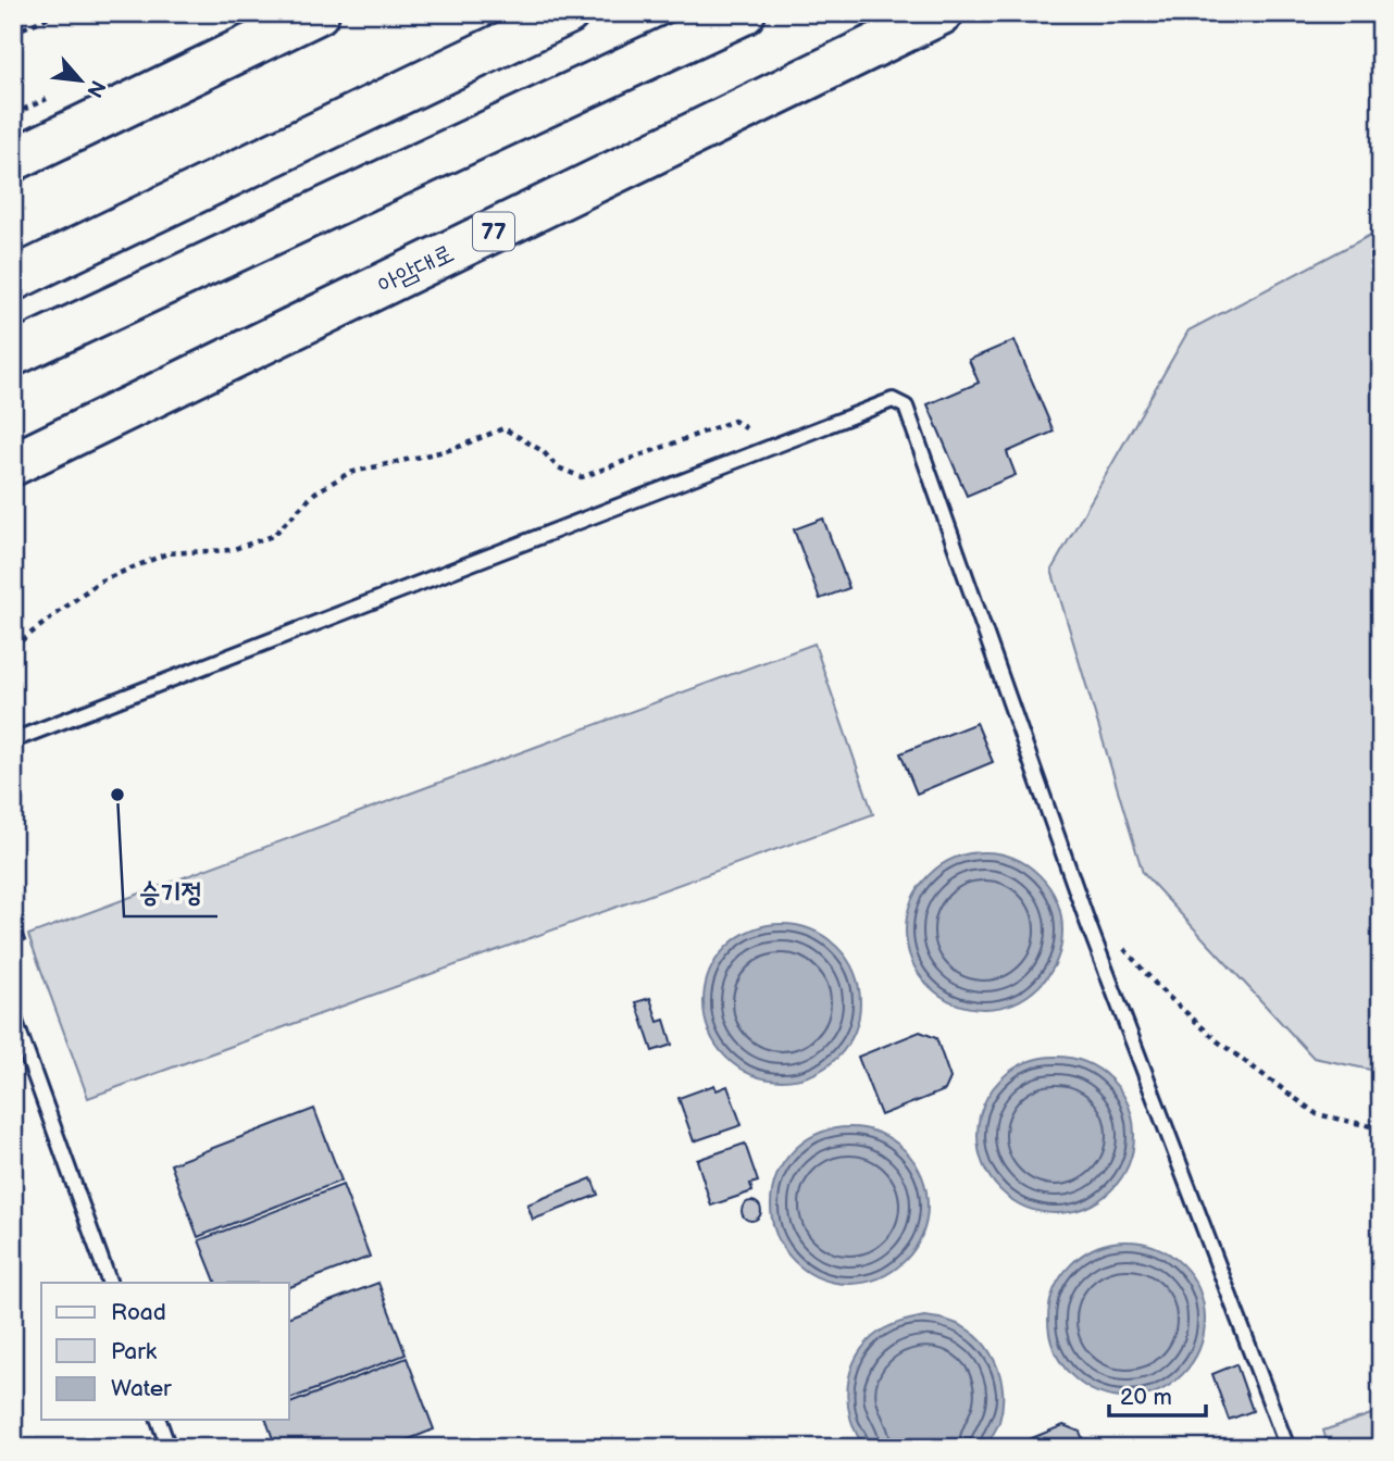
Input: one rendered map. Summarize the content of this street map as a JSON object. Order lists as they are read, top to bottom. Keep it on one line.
{"streets":{"main road":["77","아암대로"]},"places":["승기정"],"legend":["Road","Park","Water"],"scale_bar":"20 m","north":"bottom right"}
